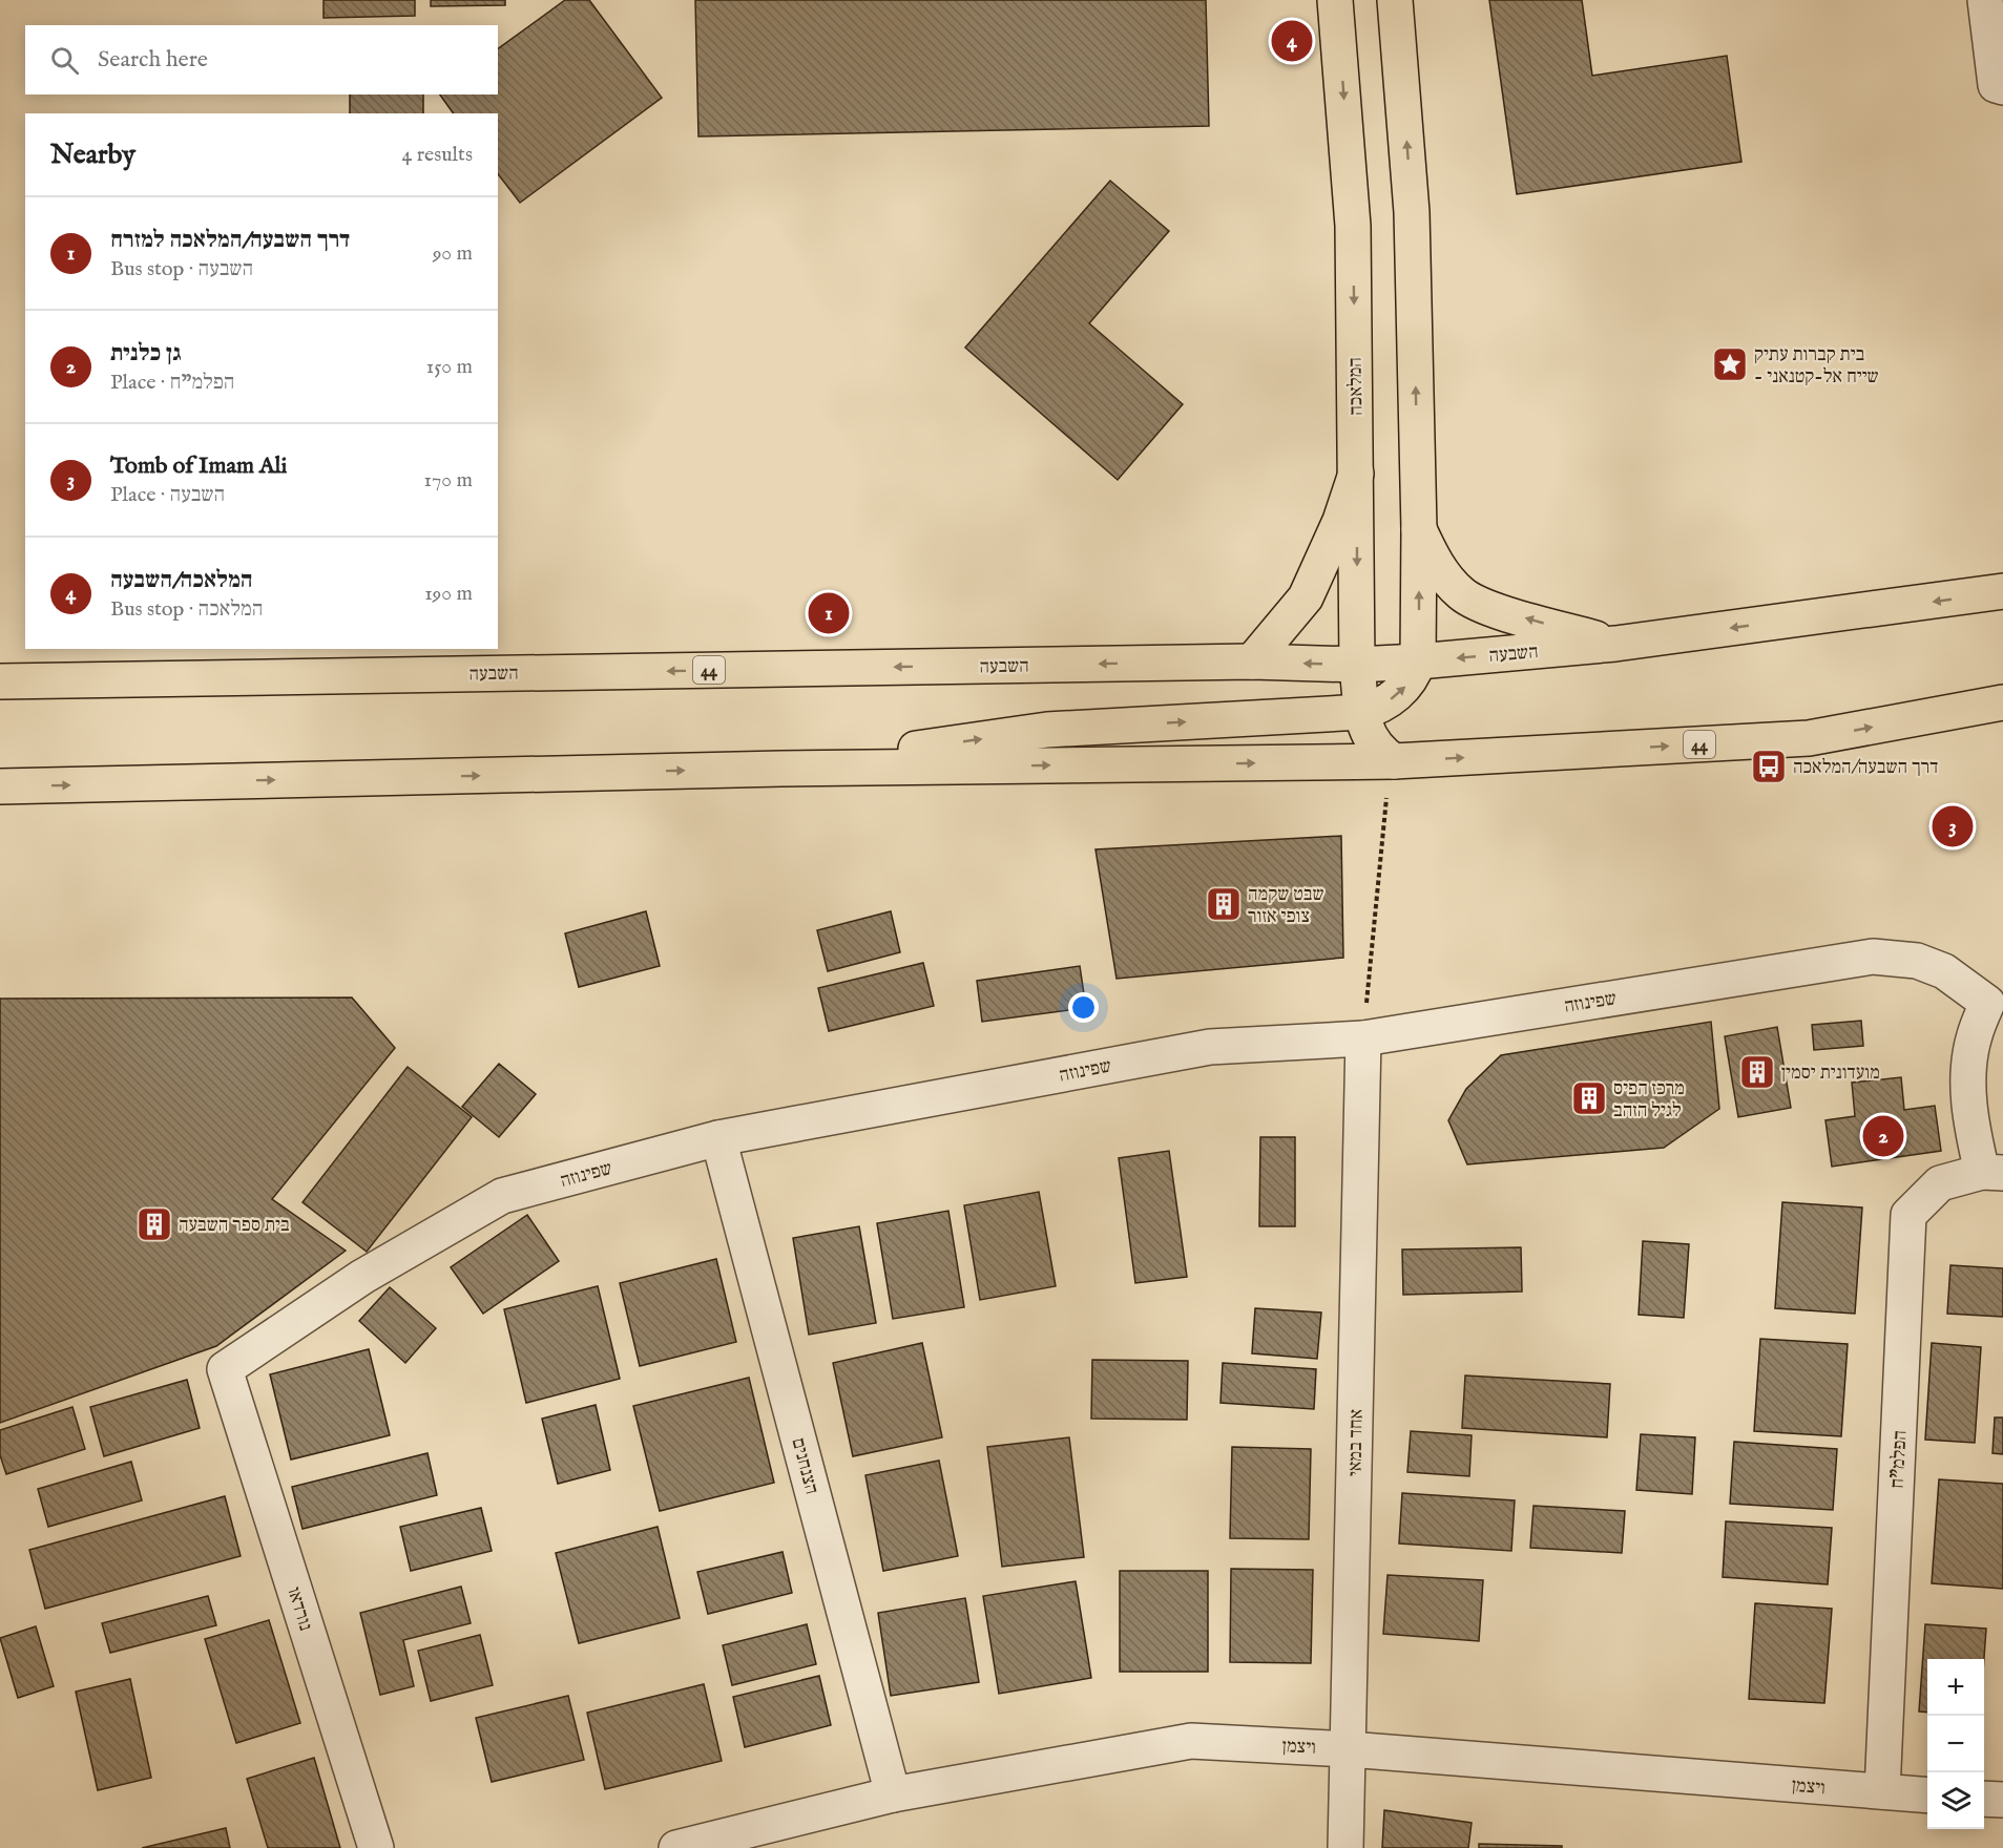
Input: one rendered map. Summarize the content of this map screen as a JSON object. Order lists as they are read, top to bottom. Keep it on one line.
{"streets":{"main road":["המלאכה","השבעה","44"],"street":["שפינוזה","אחד במאי","הפלמ\"ח","הצנחנים","נורדאו","ויצמן"]},"crossings":[["המלאכה","השבעה"],["המלאכה","44"],["שפינוזה","אחד במאי"],["שפינוזה","הפלמ\"ח"],["שפינוזה","הצנחנים"],["שפינוזה","נורדאו"],["אחד במאי","ויצמן"],["הפלמ\"ח","ויצמן"],["הצנחנים","ויצמן"]],"places":{"place":["בית קברות עתיק - שייח אל-קטנאני"],"bus stop":["דרך השבעה/המלאכה"],"building":["שבט שקמה צופי אזור","מועדונית יסמין","מרכז הפיס לגיל הזהב","בית ספר השבעה"]},"page":{"pins":["4","1","3","2"],"search":"Search here","heading":["Nearby","4 results"],"list":[{"mark":"1","name":"דרך השבעה/המלאכה למזרח","note":"Bus stop · השבעה","value":"90 m"},{"mark":"2","name":"גן כלנית","note":"Place · הפלמ\"ח","value":"150 m"},{"mark":"3","name":"Tomb of Imam Ali","note":"Place · השבעה","value":"170 m"},{"mark":"4","name":"המלאכה/השבעה","note":"Bus stop · המלאכה","value":"190 m"}],"map_buttons":["+","−"]}}
